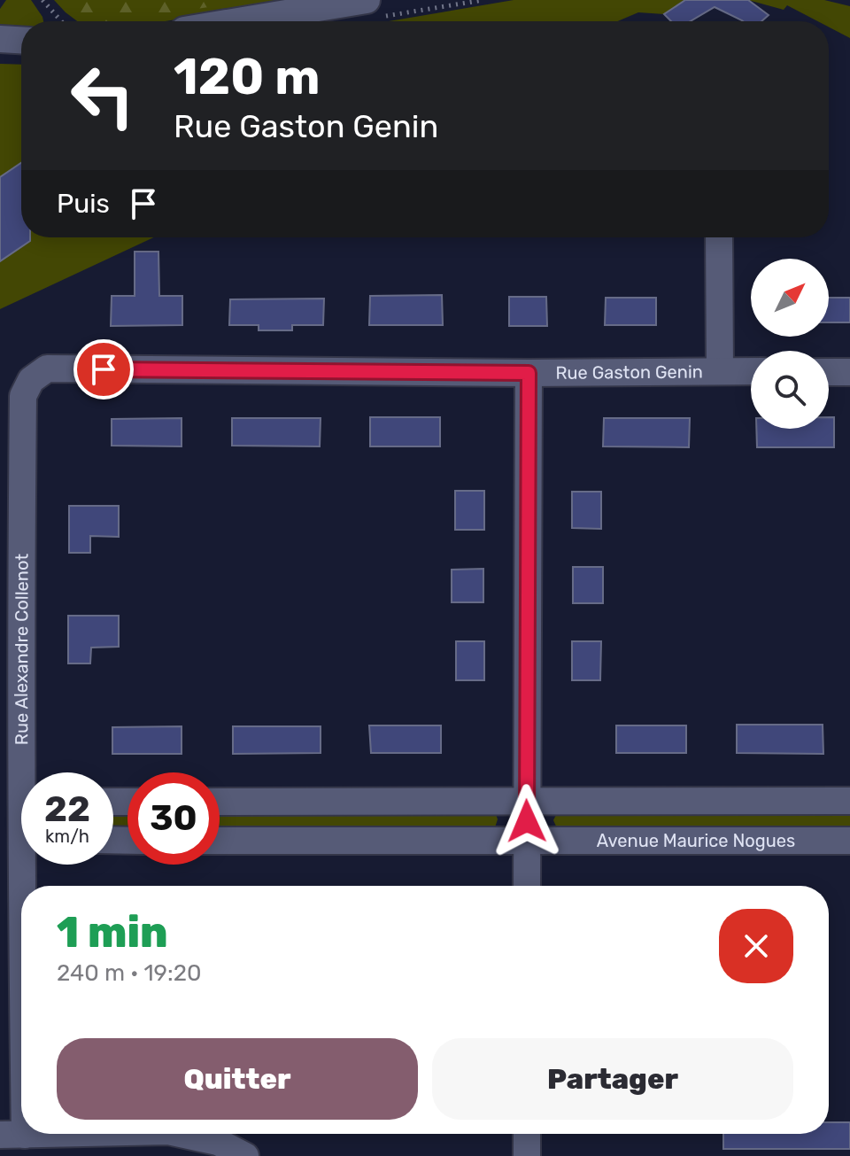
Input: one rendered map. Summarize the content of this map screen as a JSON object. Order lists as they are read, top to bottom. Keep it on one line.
{"streets":{"street":["Rue Gaston Genin","Rue Alexandre Collenot","Avenue Maurice Nogues"]},"crossings":[["Rue Gaston Genin","Rue Alexandre Collenot"]],"north":"top right","page":{"turn":["120 m","Rue Gaston Genin"],"then":"Puis","speed":"22 km/h","limit":"30","heading":["1 min","240 m · 19:20"],"buttons":["Quitter","Partager"]}}
